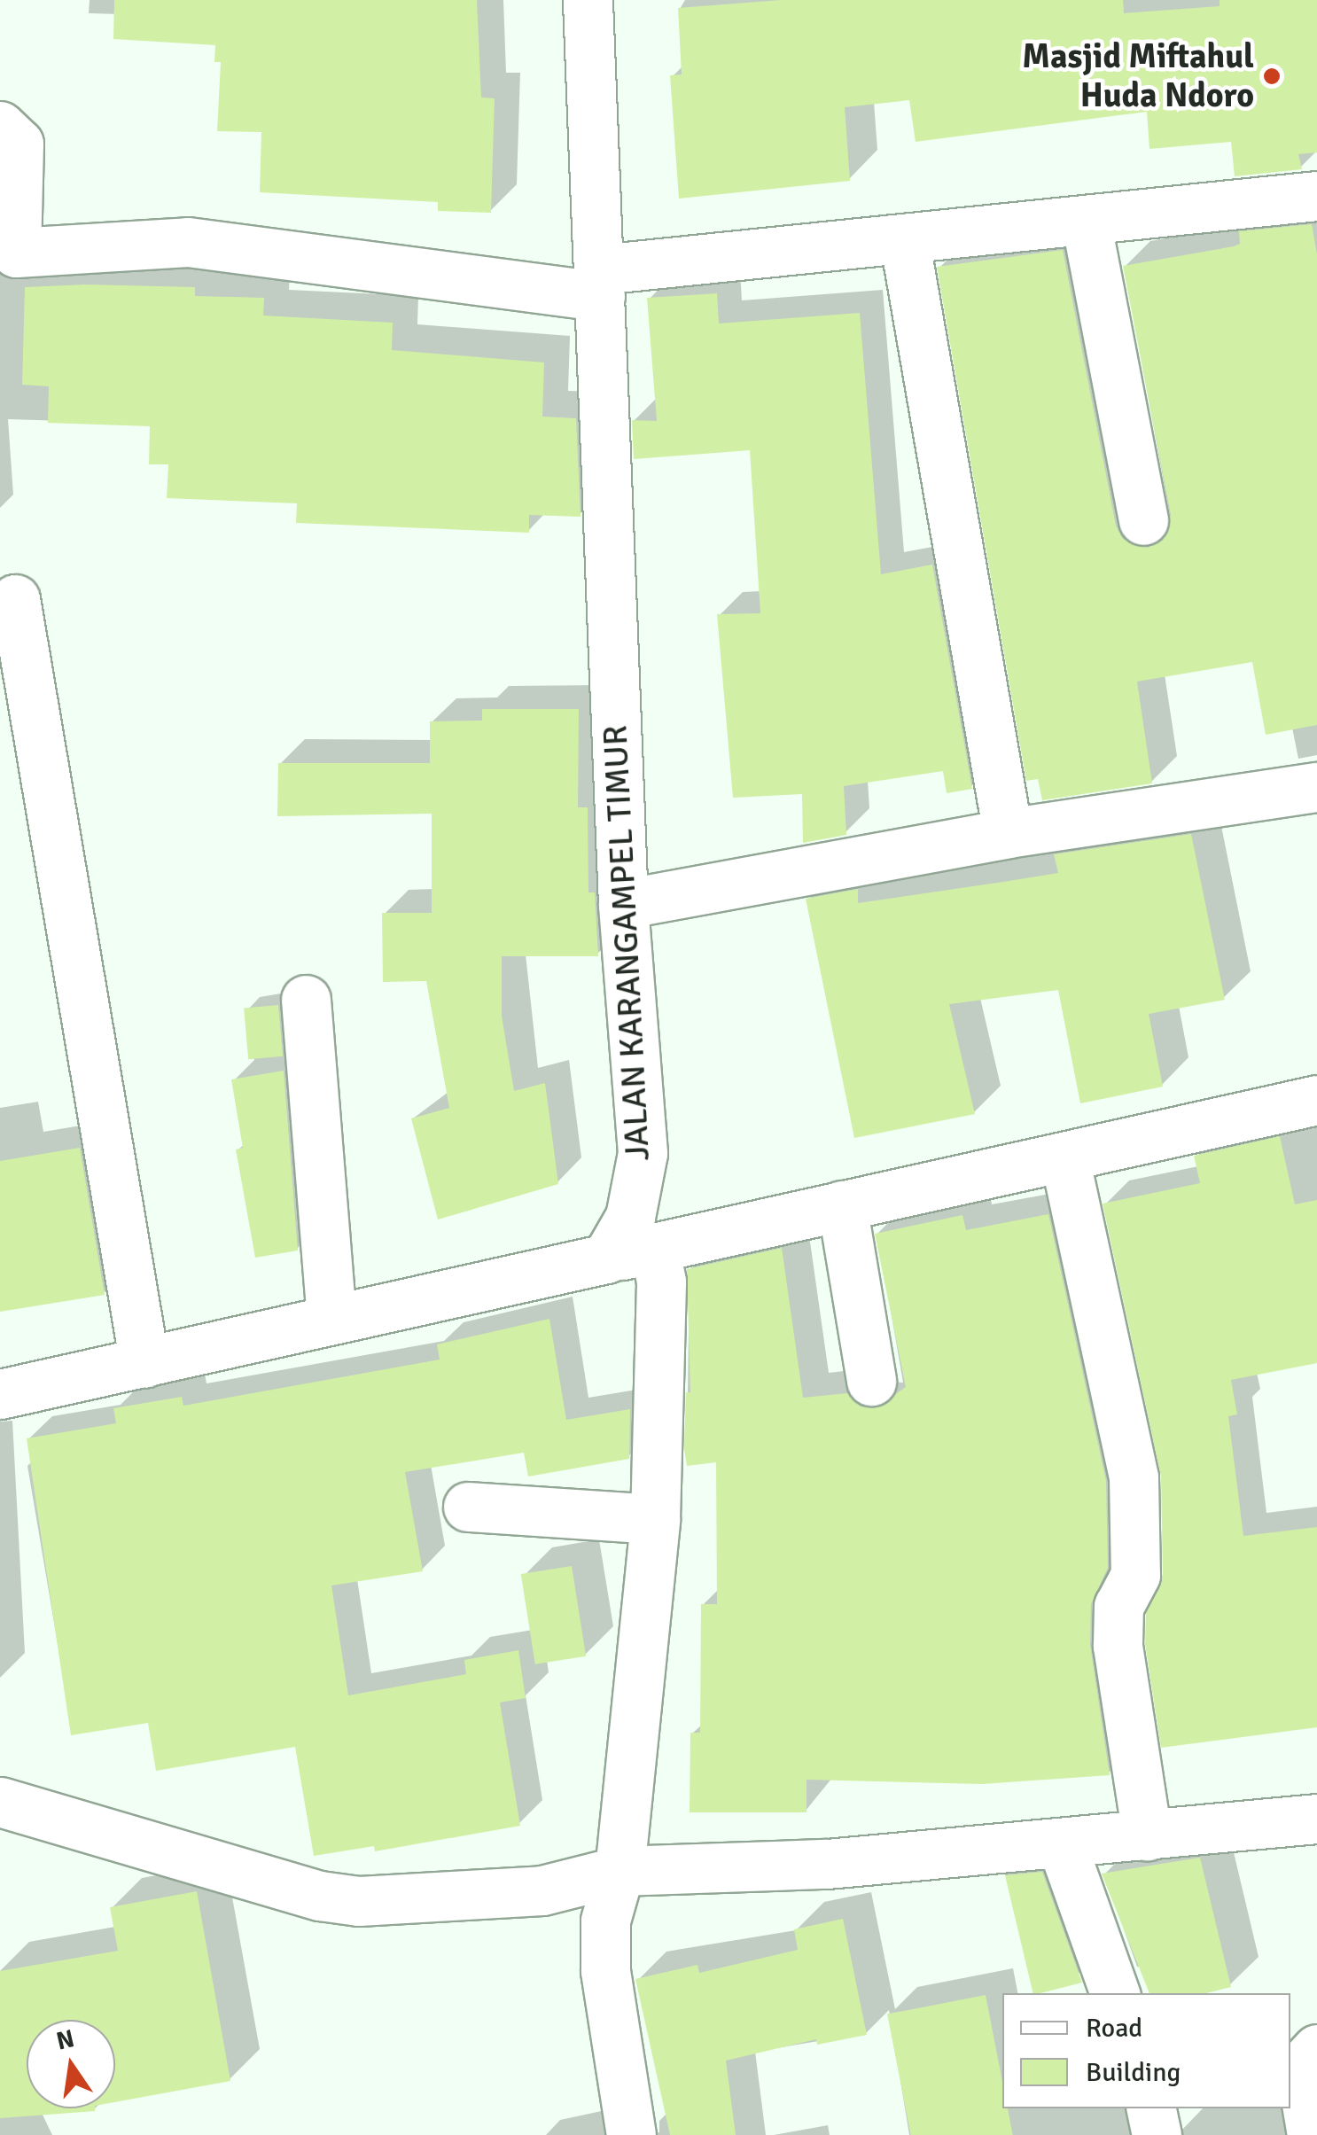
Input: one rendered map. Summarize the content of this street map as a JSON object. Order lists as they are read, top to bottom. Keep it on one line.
{"streets":{"street":["JALAN KARANGAMPEL TIMUR"]},"places":["Masjid Miftahul Huda Ndoro"],"legend":["Road","Building"],"north":"top"}
